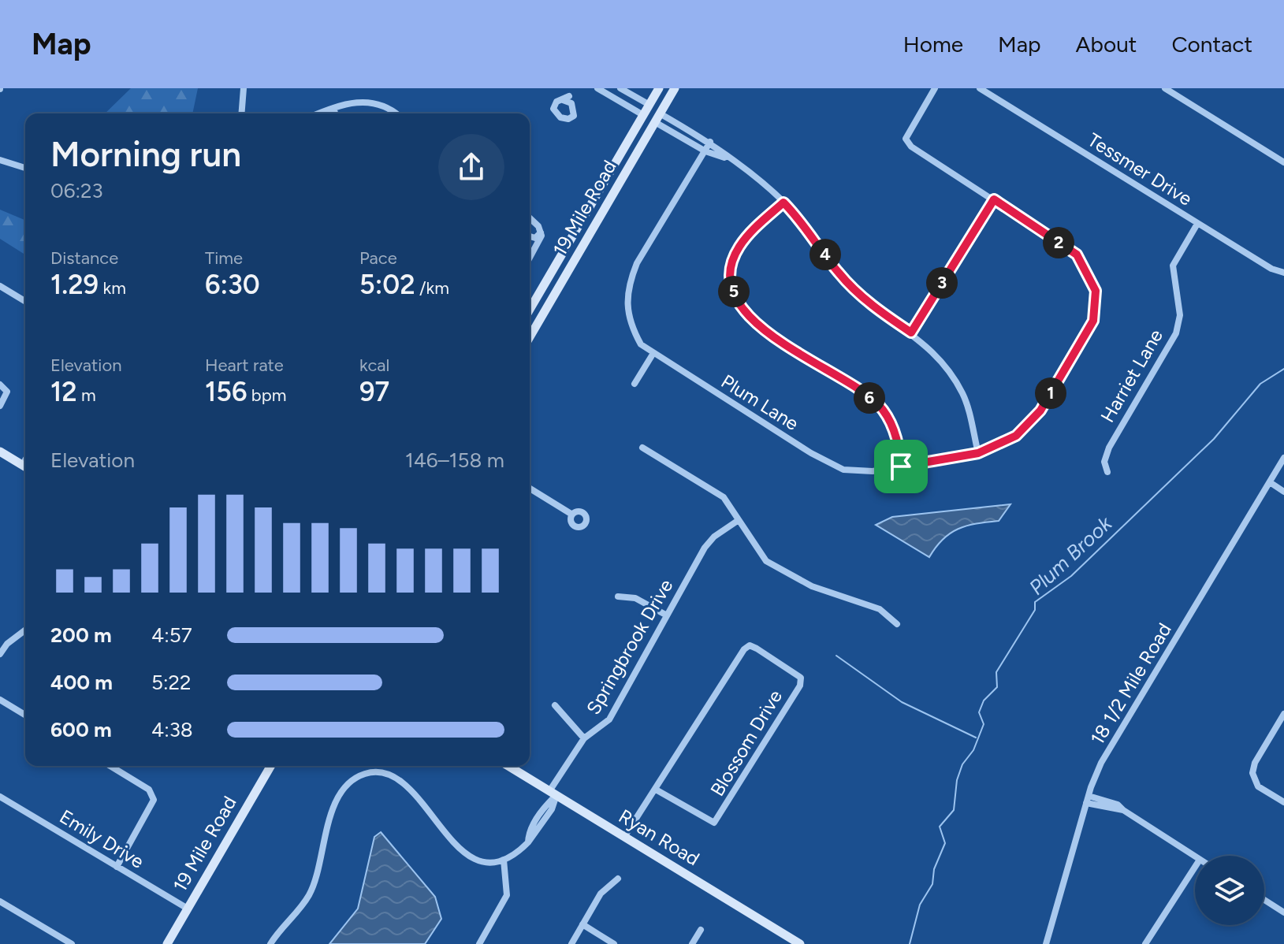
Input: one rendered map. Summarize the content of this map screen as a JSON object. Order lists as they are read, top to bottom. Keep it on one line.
{"streets":{"main road":["19 Mile Road","Ryan Road"],"street":["Tessmer Drive","Harriet Lane","Plum Lane","Springbrook Drive","18 1/2 Mile Road","Blossom Drive","Emily Drive"]},"crossings":[["Tessmer Drive","Harriet Lane"],["19 Mile Road","Emily Drive"],["Springbrook Drive","Ryan Road"]],"water":["Plum Brook"],"page":{"header":"Map","nav":["Home","Map","About","Contact"],"heading":["Morning run","06:23"],"stats":[["Distance","1.29 km"],["Time","6:30"],["Pace","5:02 /km"],["Elevation","12 m"],["Heart rate","156 bpm"],["kcal","97"]],"pins":["2","4","3","5","1","6"],"chart":["Elevation","146–158 m"],"list":[{"name":"200 m","note":"4:57"},{"name":"400 m","note":"5:22"},{"name":"600 m","note":"4:38"}]}}
